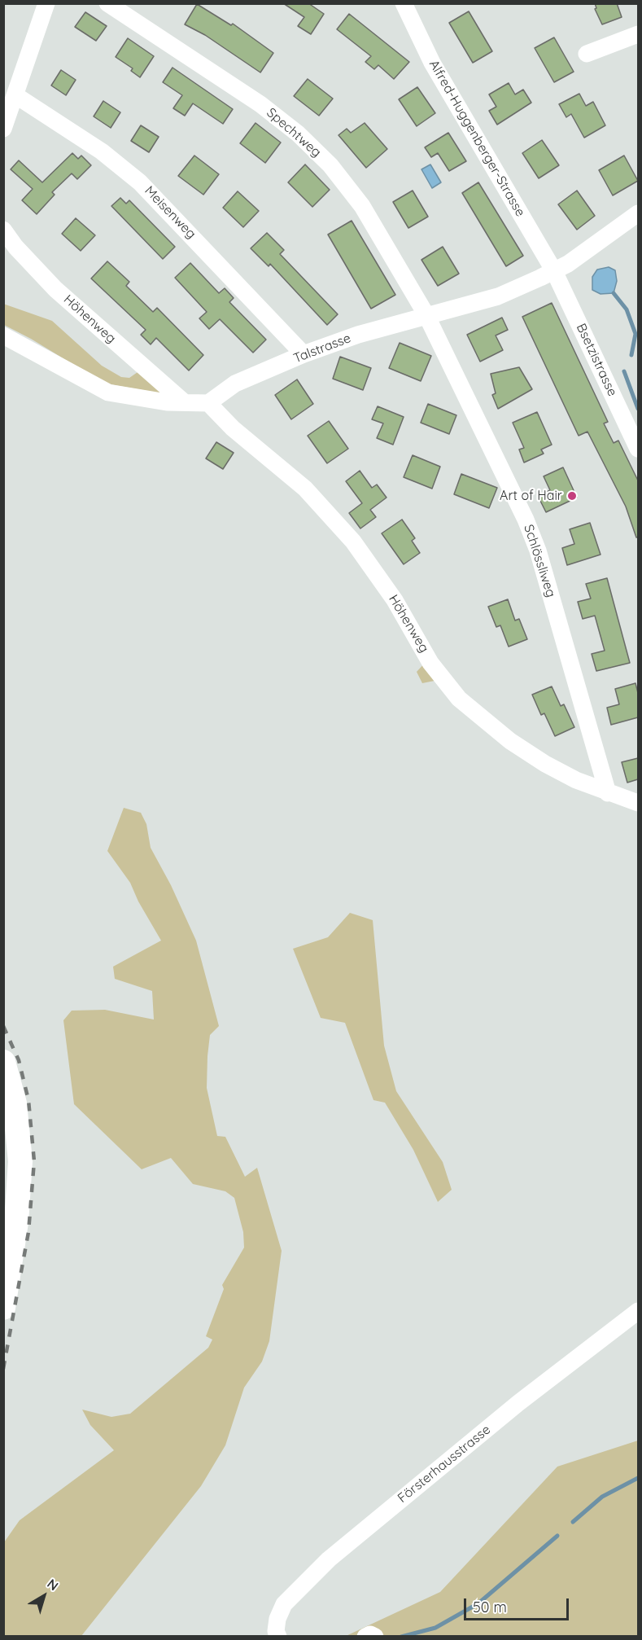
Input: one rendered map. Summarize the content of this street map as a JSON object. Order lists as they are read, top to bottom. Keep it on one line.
{"streets":{"street":["Spechtweg","Alfred-Huggenberger-Strasse","Meisenweg","Höhenweg","Talstrasse","Bsetzistrasse","Schlössliweg","Försterhausstrasse"]},"crossings":[["Spechtweg","Talstrasse"],["Spechtweg","Schlössliweg"],["Alfred-Huggenberger-Strasse","Talstrasse"],["Alfred-Huggenberger-Strasse","Bsetzistrasse"],["Meisenweg","Talstrasse"],["Höhenweg","Talstrasse"],["Höhenweg","Schlössliweg"],["Talstrasse","Bsetzistrasse"],["Talstrasse","Schlössliweg"]],"places":["Art of Hair"],"scale_bar":"50 m","north":"top right"}
